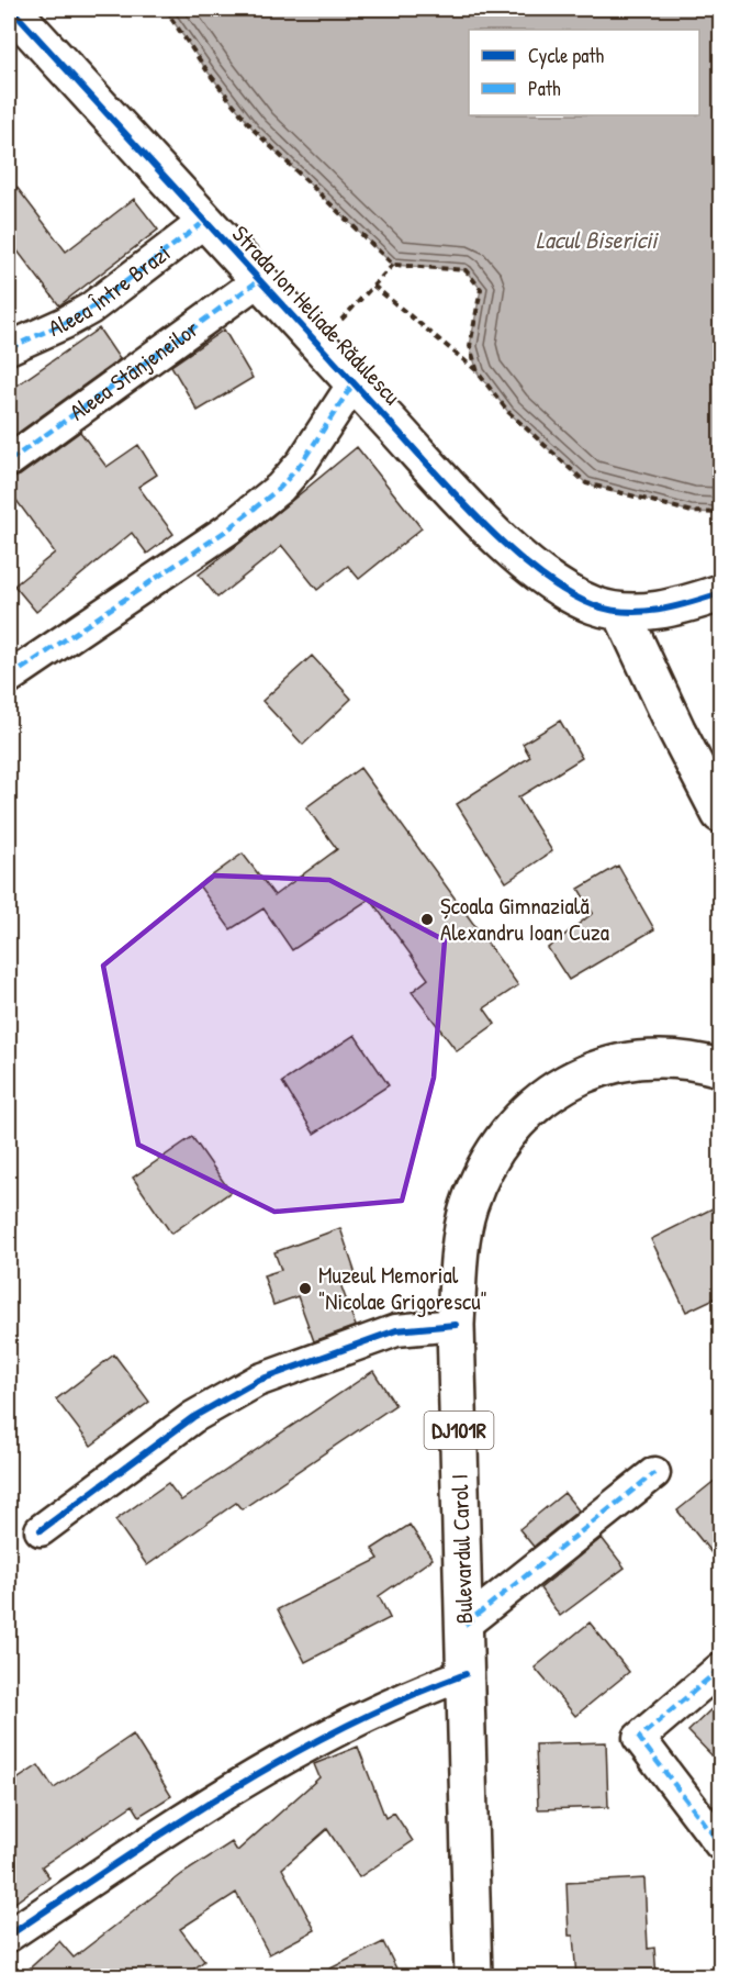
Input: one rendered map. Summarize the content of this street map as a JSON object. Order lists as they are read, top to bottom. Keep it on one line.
{"streets":{"street":["Aleea Între Brazi","Strada Ion Heliade Rădulescu","Aleea Stânjeneilor","DJ101R","Bulevardul Carol I"]},"crossings":[["Aleea Între Brazi","Strada Ion Heliade Rădulescu"],["Strada Ion Heliade Rădulescu","Aleea Stânjeneilor"]],"water":["Lacul Bisericii"],"places":["Școala Gimnazială Alexandru Ioan Cuza","Muzeul Memorial \"Nicolae Grigorescu\""],"legend":["Cycle path","Path"]}
